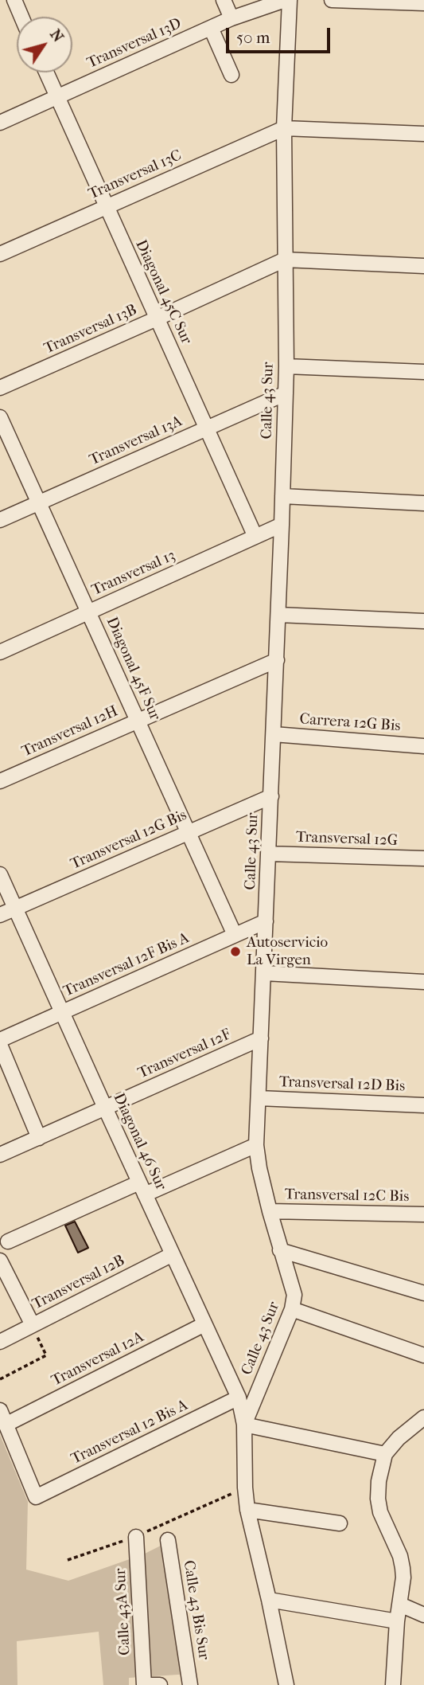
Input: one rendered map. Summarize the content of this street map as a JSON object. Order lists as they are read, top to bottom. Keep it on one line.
{"streets":{"street":["Transversal 13D","Transversal 13C","Diagonal 45C Sur","Transversal 13B","Calle 43 Sur","Transversal 13A","Transversal 13","Diagonal 45F Sur","Carrera 12G Bis","Transversal 12H","Transversal 12G","Transversal 12G Bis","Transversal 12F Bis A","Transversal 12F","Transversal 12D Bis","Diagonal 46 Sur","Transversal 12C Bis","Transversal 12B","Transversal 12A","Transversal 12 Bis A","Calle 43 Bis Sur","Calle 43A Sur"]},"crossings":[["Transversal 13D","Diagonal 45C Sur"],["Transversal 13C","Diagonal 45C Sur"],["Transversal 13C","Calle 43 Sur"],["Diagonal 45C Sur","Transversal 13B"],["Diagonal 45C Sur","Transversal 13A"],["Diagonal 45C Sur","Transversal 13"],["Transversal 13B","Calle 43 Sur"],["Calle 43 Sur","Transversal 13A"],["Calle 43 Sur","Transversal 13"],["Calle 43 Sur","Carrera 12G Bis"],["Calle 43 Sur","Transversal 12H"],["Calle 43 Sur","Transversal 12G"],["Calle 43 Sur","Transversal 12G Bis"],["Calle 43 Sur","Transversal 12F Bis A"],["Calle 43 Sur","Transversal 12F"],["Calle 43 Sur","Transversal 12D Bis"],["Calle 43 Sur","Diagonal 46 Sur"],["Calle 43 Sur","Transversal 12C Bis"],["Transversal 13A","Diagonal 45F Sur"],["Transversal 13","Diagonal 45F Sur"],["Diagonal 45F Sur","Transversal 12H"],["Diagonal 45F Sur","Transversal 12G Bis"],["Diagonal 45F Sur","Transversal 12F Bis A"],["Transversal 12G Bis","Diagonal 46 Sur"],["Transversal 12F Bis A","Diagonal 46 Sur"],["Transversal 12F","Diagonal 46 Sur"],["Diagonal 46 Sur","Transversal 12B"],["Diagonal 46 Sur","Transversal 12A"],["Diagonal 46 Sur","Transversal 12 Bis A"],["Transversal 12A","Transversal 12 Bis A"]],"places":["Autoservicio La Virgen"],"scale_bar":"50 m","north":"top right"}
